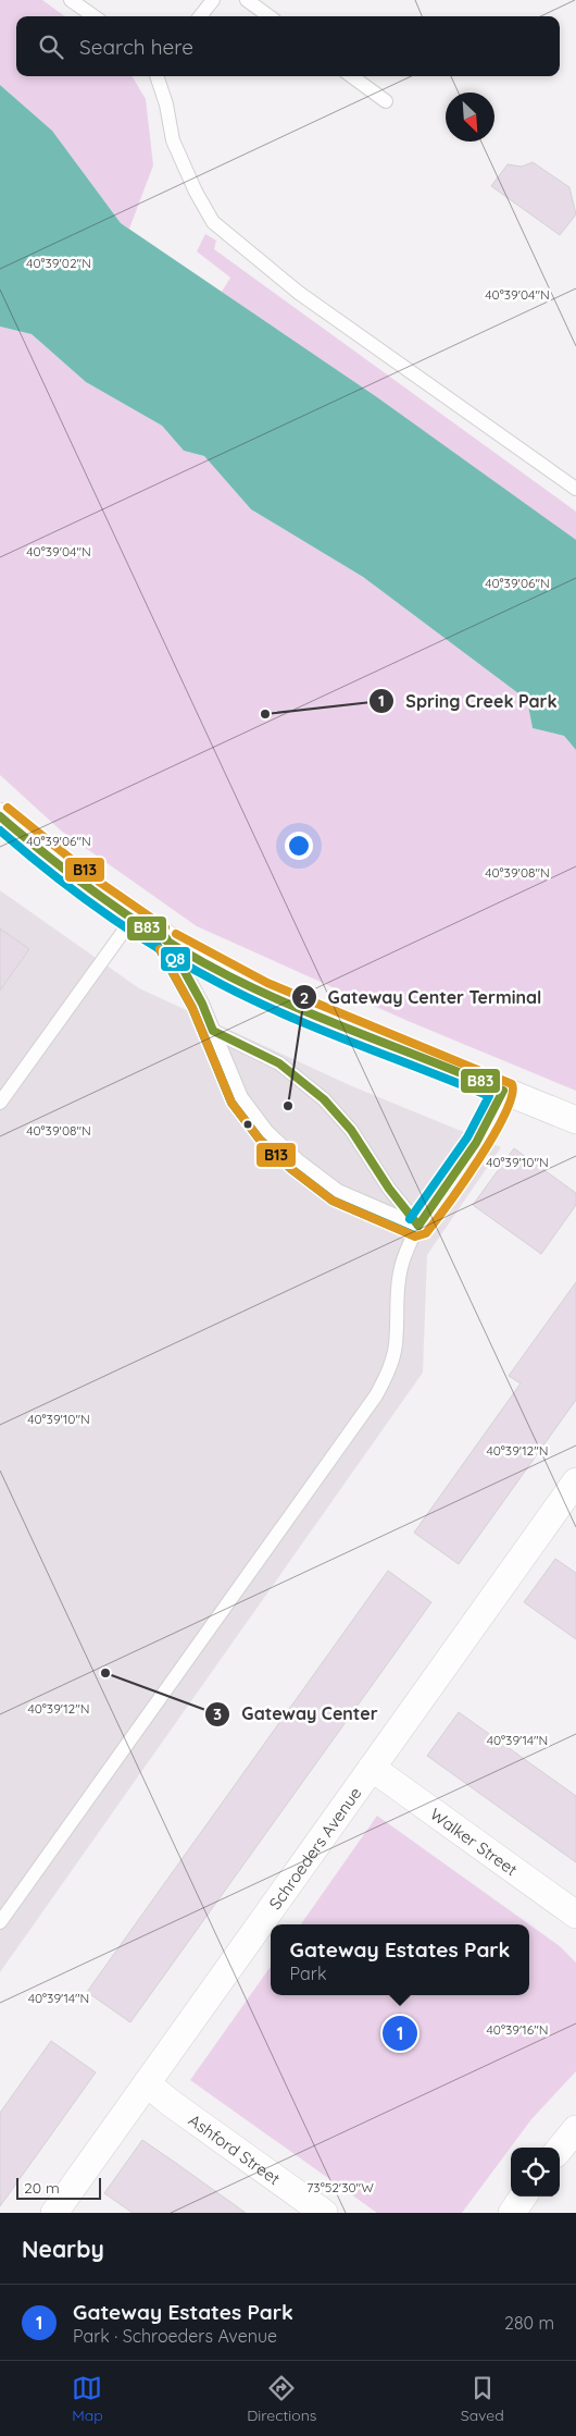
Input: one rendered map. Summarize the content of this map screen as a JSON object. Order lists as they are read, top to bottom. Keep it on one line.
{"streets":{"street":["Walker Street","Schroeders Avenue","Ashford Street"]},"crossings":[["Walker Street","Schroeders Avenue"],["Schroeders Avenue","Ashford Street"]],"places":["Spring Creek Park","Gateway Center Terminal","Gateway Center"],"lines":["transit line B13","transit line B83","transit line Q8"],"scale_bar":"20 m","north":"bottom right","page":{"search":"Search here","popup":["Gateway Estates Park","Park"],"pins":"1","scale":"20 m","heading":"Nearby","list":[{"mark":"1","name":"Gateway Estates Park","note":"Park · Schroeders Avenue","value":"280 m"}],"nav":["Map","Directions","Saved"]},"coordinates":["40°39'02\"N","40°39'04\"N","40°39'06\"N","40°39'08\"N","40°39'10\"N","40°39'12\"N","40°39'14\"N","40°39'16\"N","73°52'30\"W"]}
